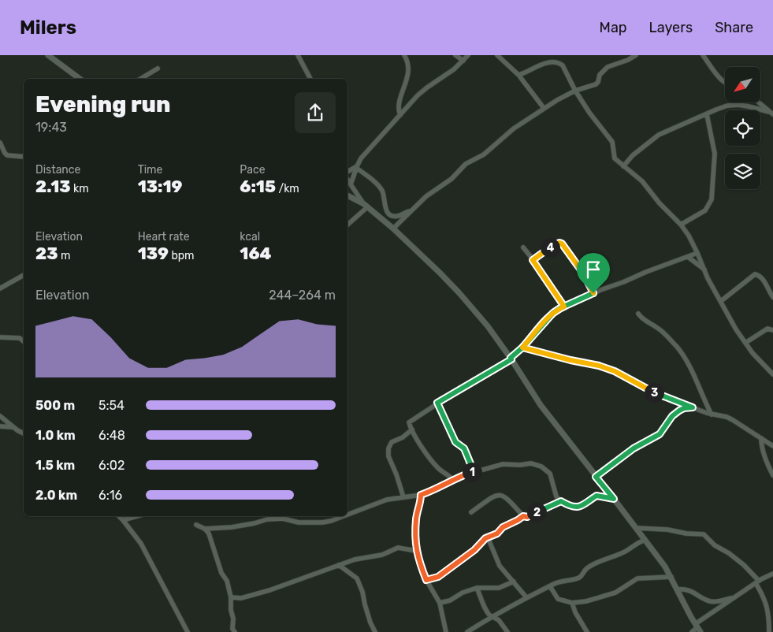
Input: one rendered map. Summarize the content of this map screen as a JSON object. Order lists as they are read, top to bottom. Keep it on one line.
{"north":"bottom left","page":{"header":"Milers","nav":["Map","Layers","Share"],"heading":["Evening run","19:43"],"stats":[["Distance","2.13 km"],["Time","13:19"],["Pace","6:15 /km"],["Elevation","23 m"],["Heart rate","139 bpm"],["kcal","164"]],"pins":["4","3","1","2"],"chart":["Elevation","244–264 m"],"list":[{"name":"500 m","note":"5:54"},{"name":"1.0 km","note":"6:48"},{"name":"1.5 km","note":"6:02"},{"name":"2.0 km","note":"6:16"}]}}
